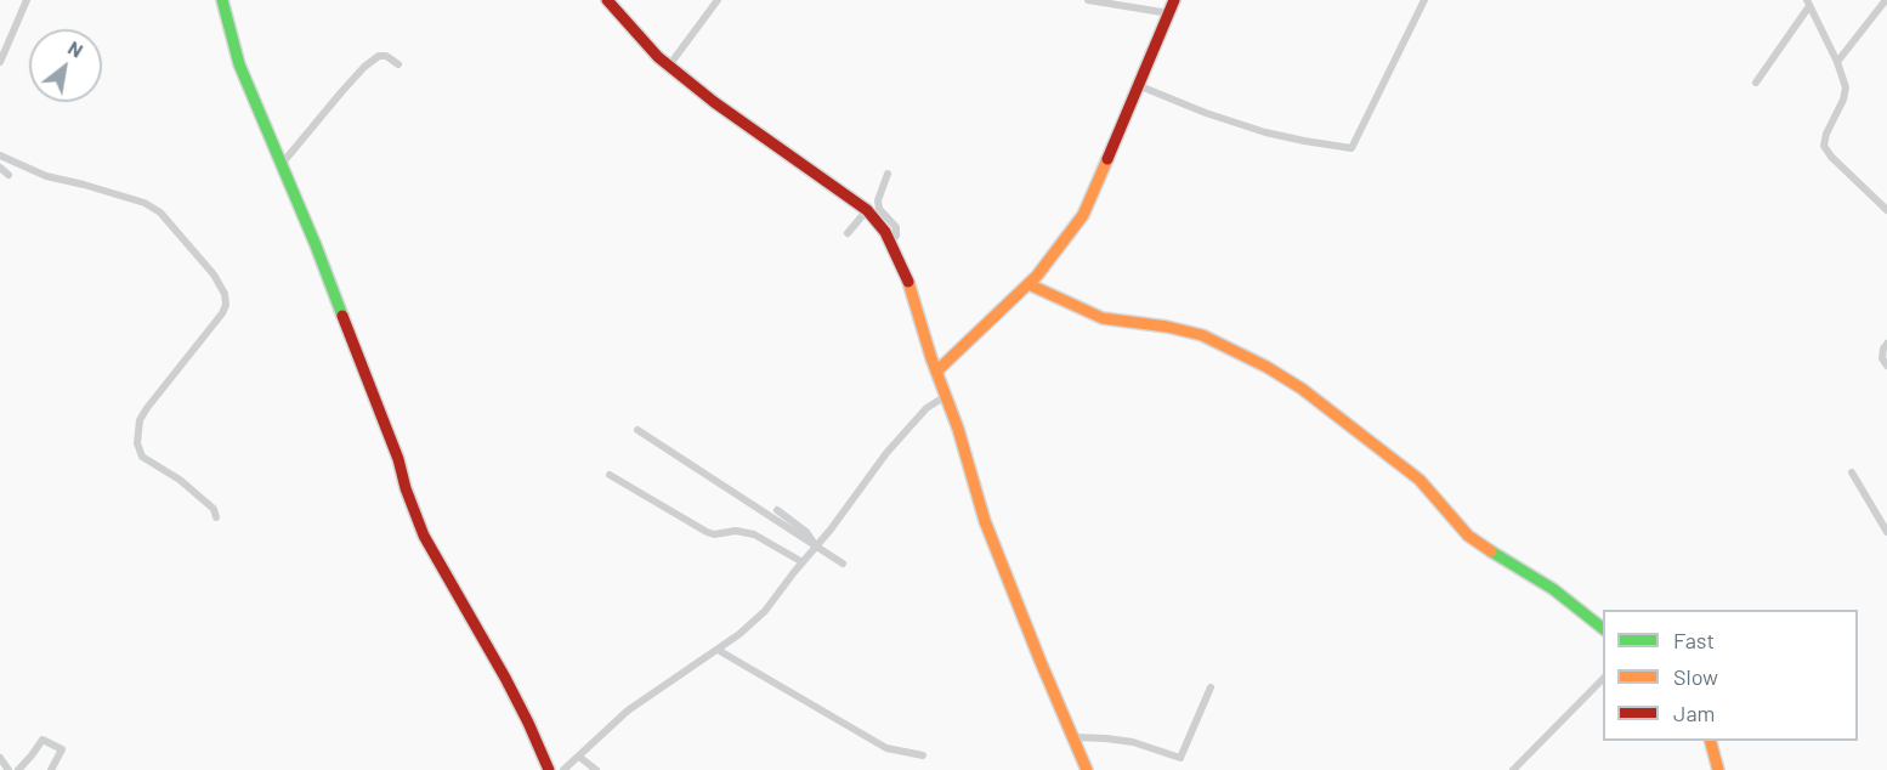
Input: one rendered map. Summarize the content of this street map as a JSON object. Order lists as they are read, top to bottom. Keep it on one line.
{"legend":["Fast","Slow","Jam"],"north":"top right"}
